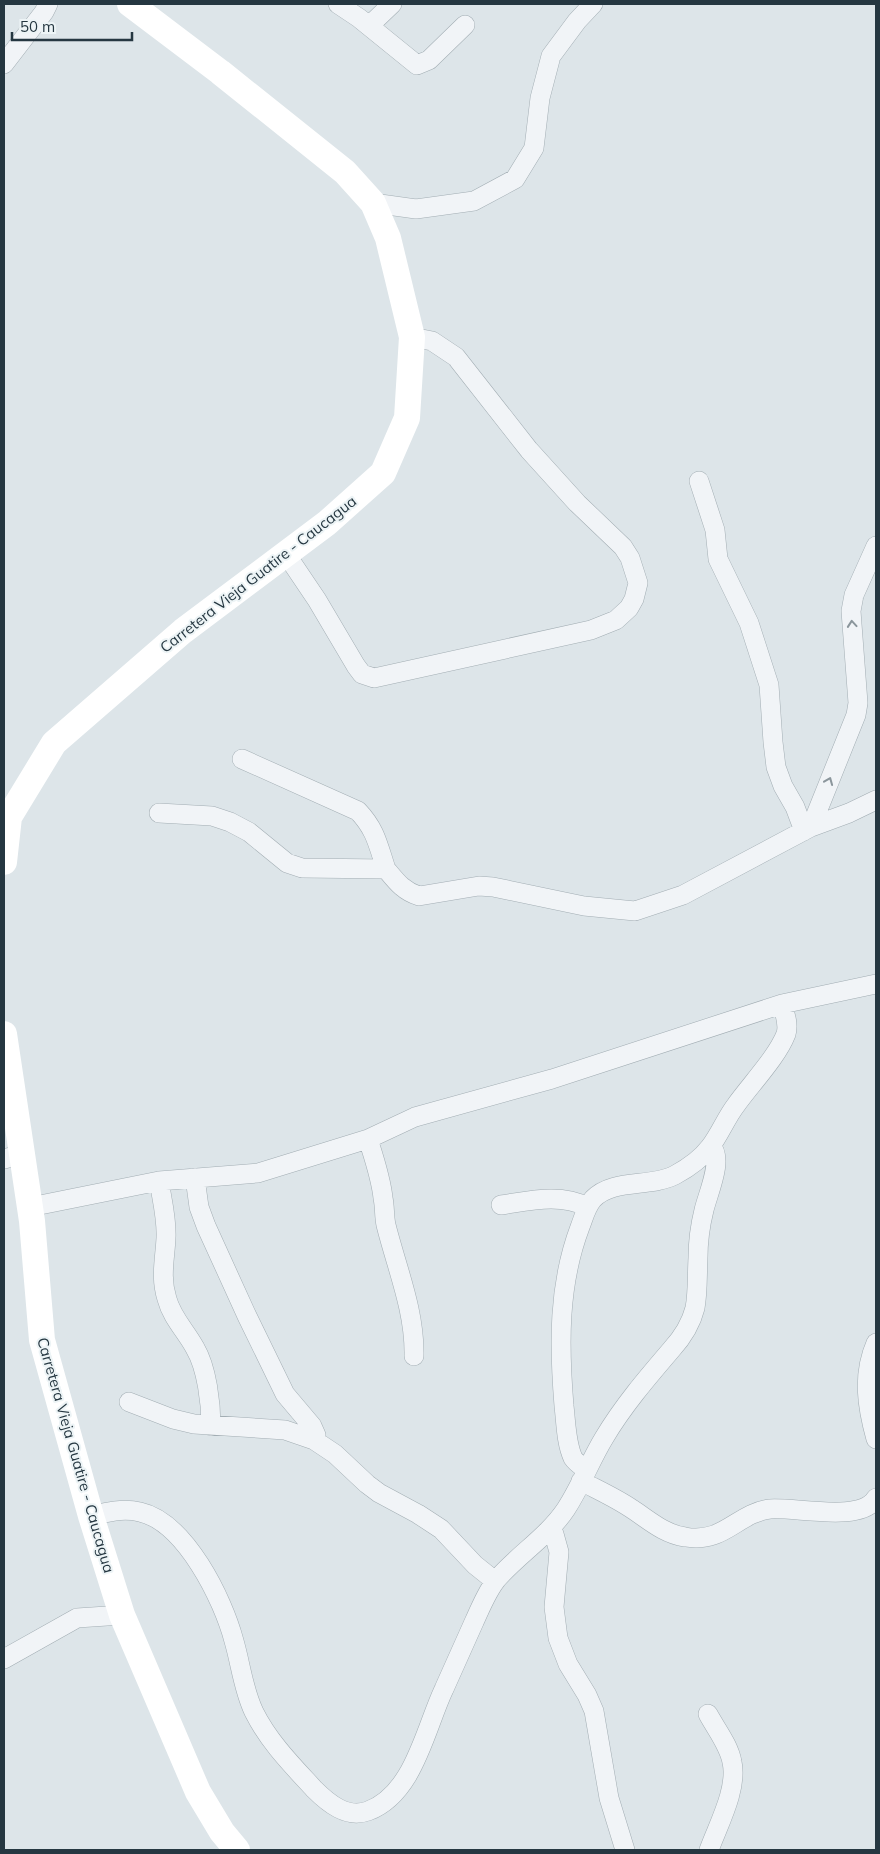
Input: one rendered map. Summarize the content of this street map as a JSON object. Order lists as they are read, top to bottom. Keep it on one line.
{"streets":{"main road":["Carretera Vieja Guatire - Caucagua"]},"scale_bar":"50 m"}
